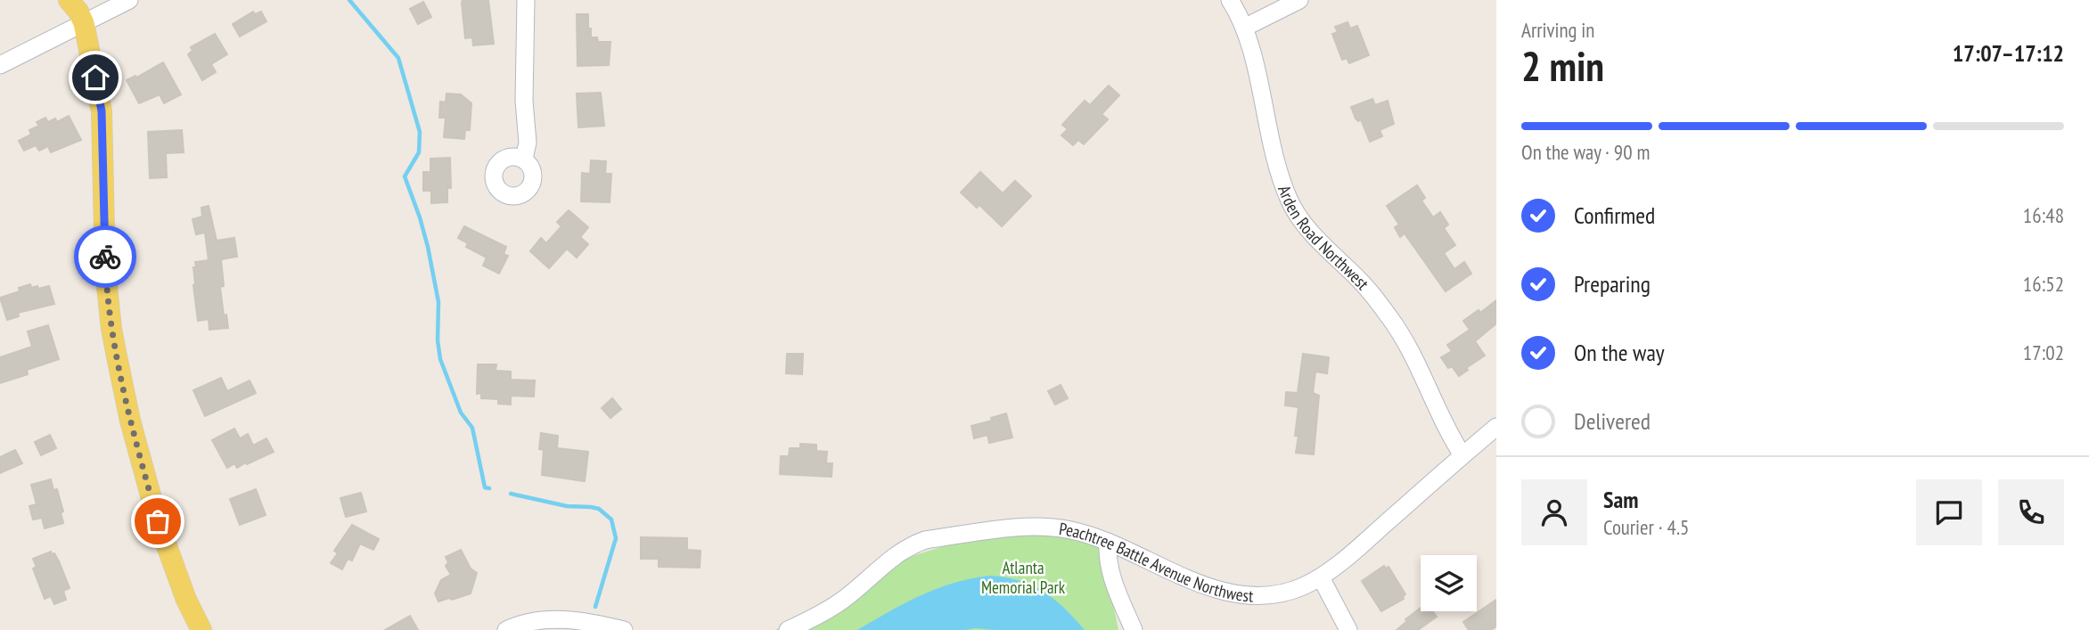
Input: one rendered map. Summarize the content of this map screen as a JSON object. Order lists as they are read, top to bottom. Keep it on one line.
{"streets":{"street":["Arden Road Northwest","Peachtree Battle Avenue Northwest"]},"crossings":[["Arden Road Northwest","Peachtree Battle Avenue Northwest"]],"parks":["Atlanta Memorial Park"],"page":{"heading":["2 min","Arriving in","17:07–17:12"],"panel":["Sam","Courier · 4.5"],"bar":"On the way · 90 m","list":[["Confirmed","16:48"],["Preparing","16:52"],["On the way","17:02"],"Delivered"]}}
